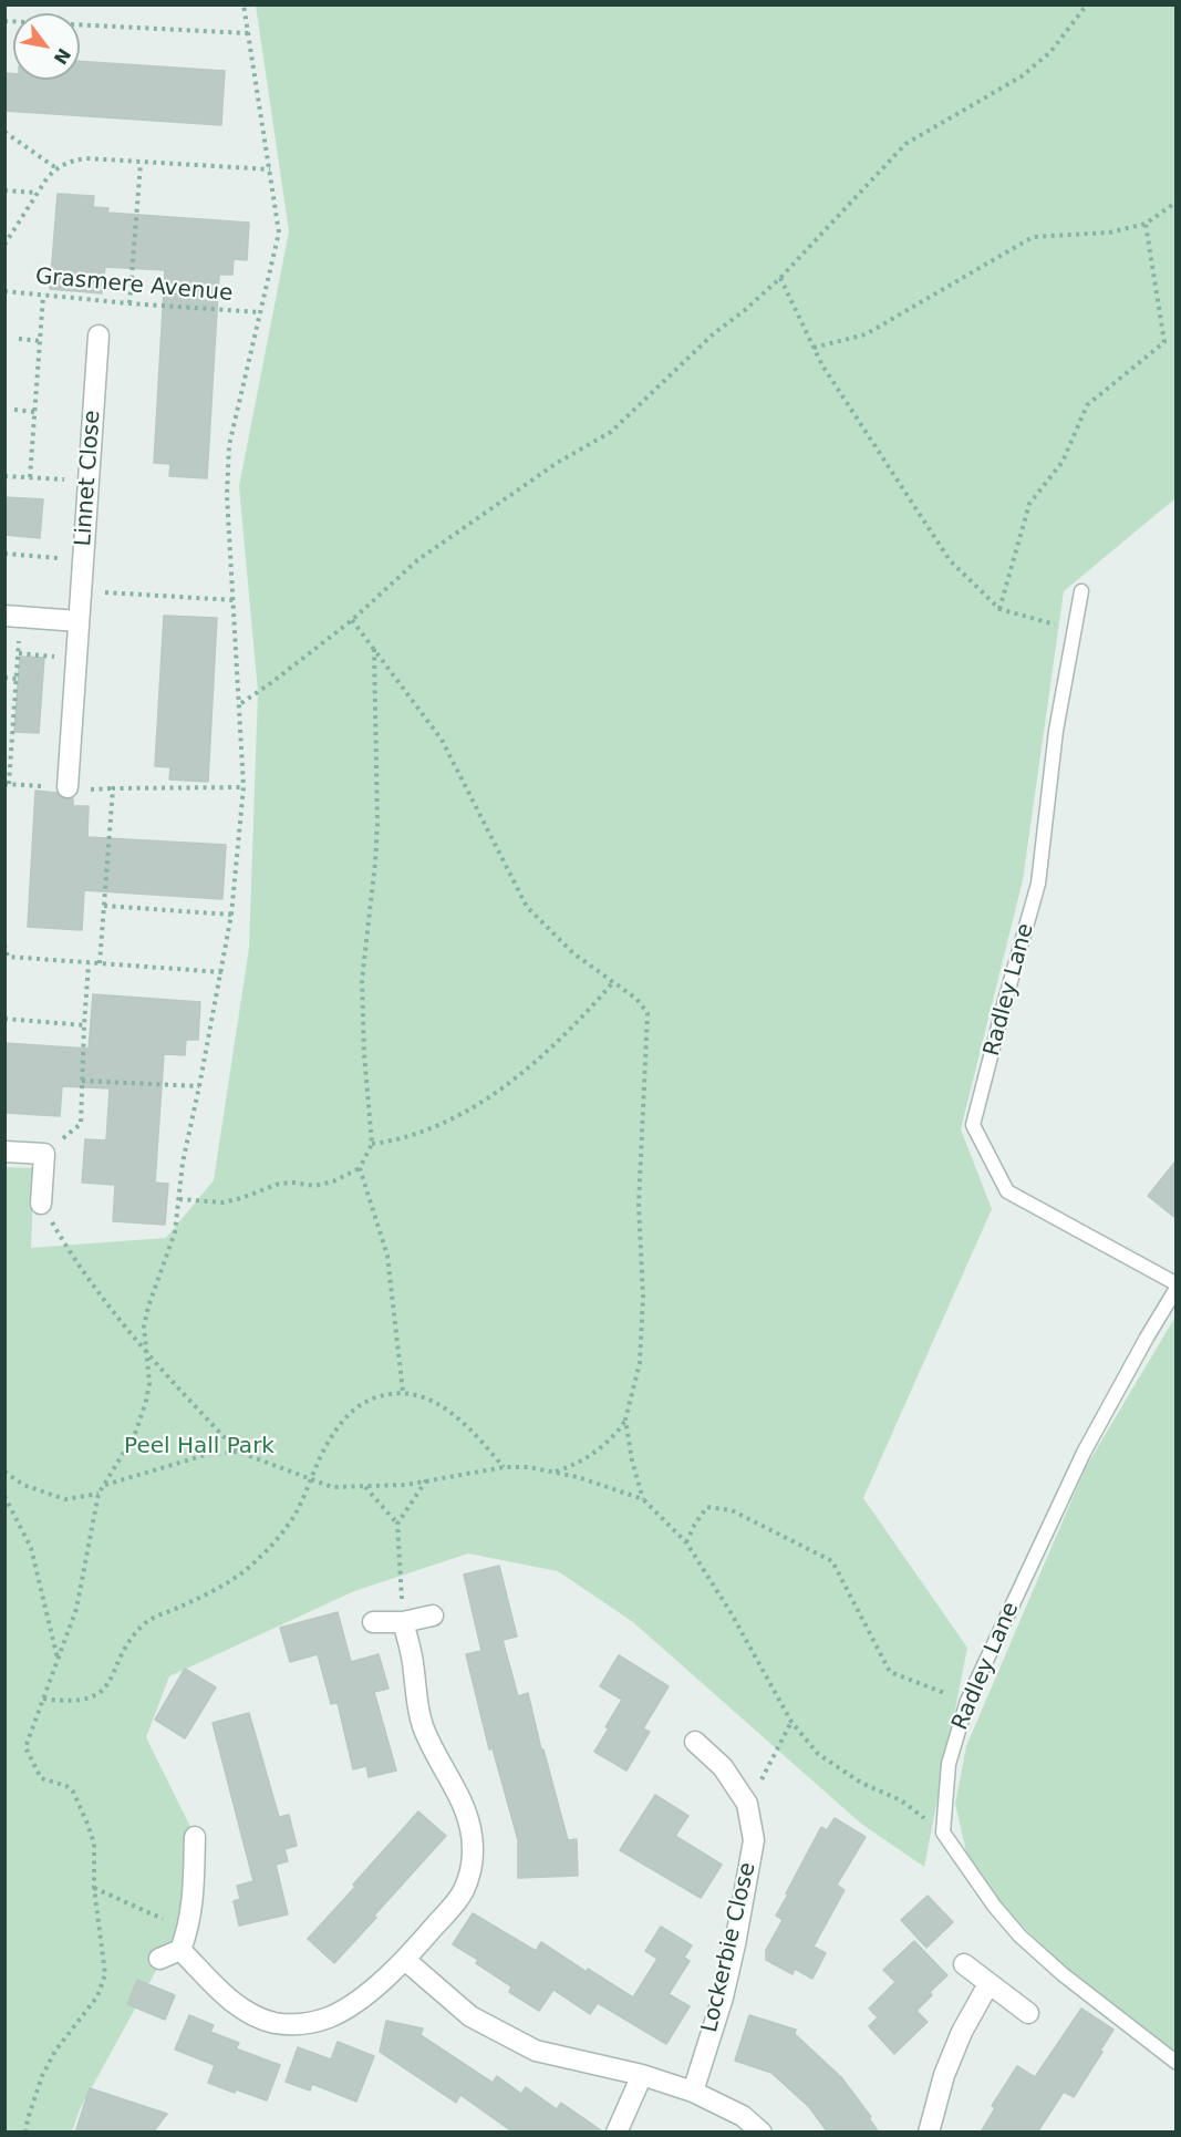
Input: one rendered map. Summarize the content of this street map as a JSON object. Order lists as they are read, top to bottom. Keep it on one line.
{"streets":{"street":["Linnet Close","Lockerbie Close"],"lane":["Radley Lane"],"path":["Grasmere Avenue"]},"parks":["Peel Hall Park"],"north":"bottom right"}
